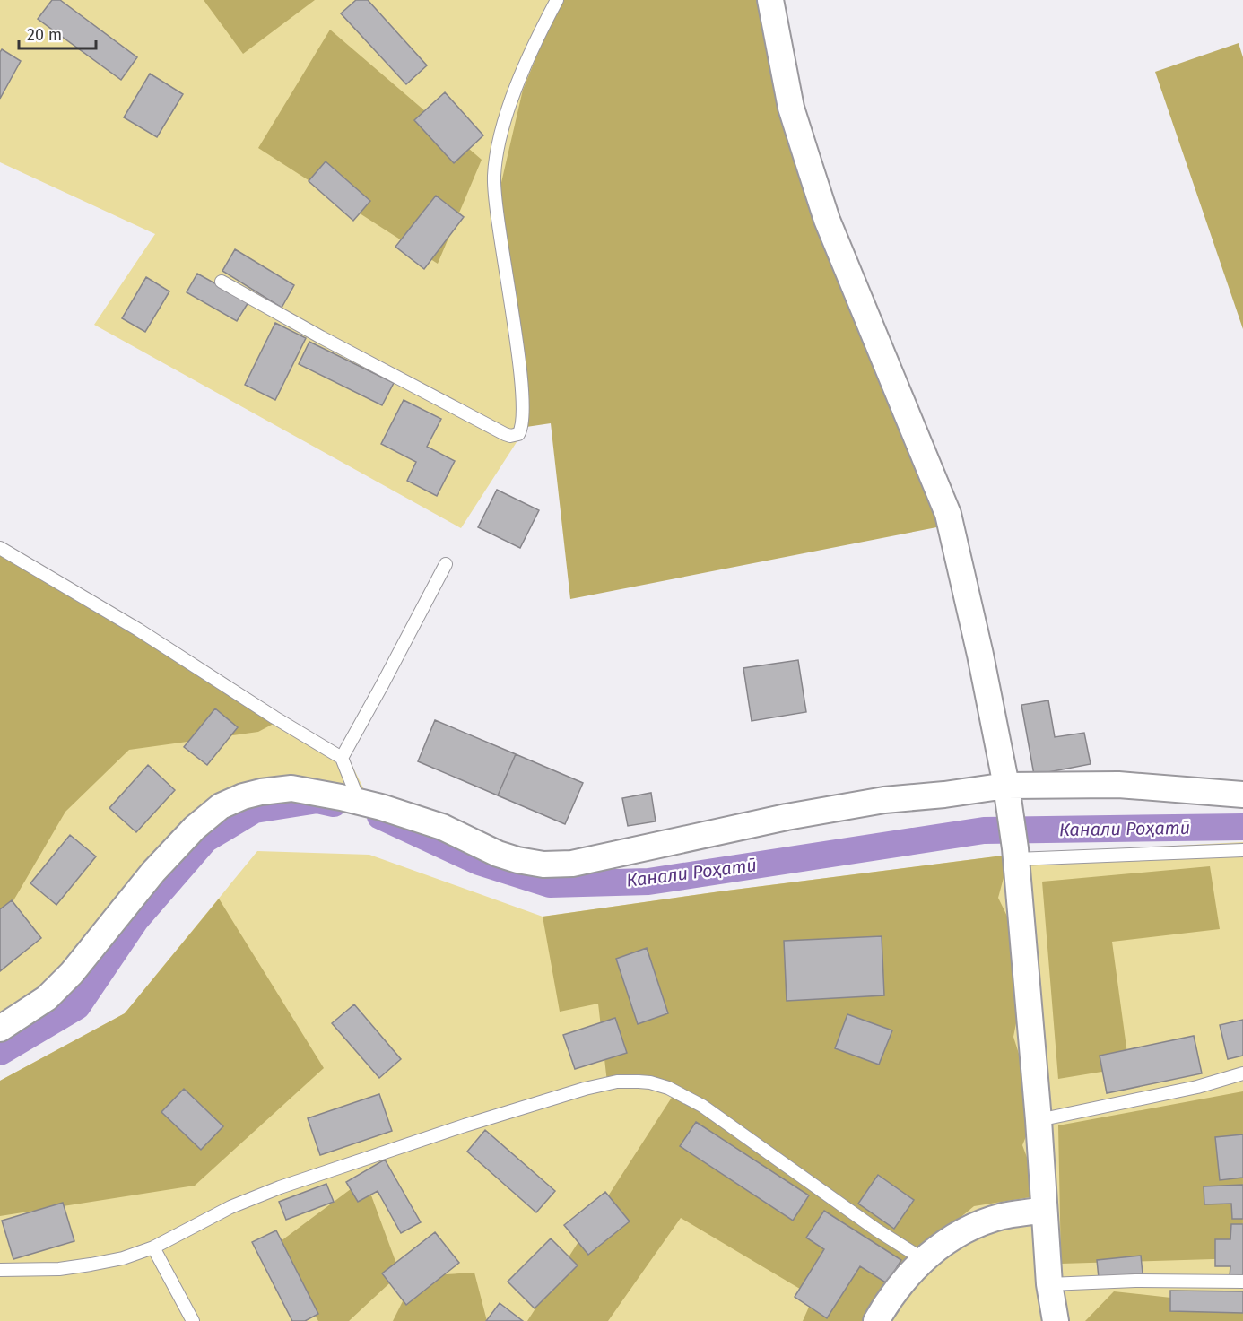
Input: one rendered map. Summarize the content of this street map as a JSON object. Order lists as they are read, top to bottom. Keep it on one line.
{"water":["Канали Роҳатӣ"],"scale_bar":"20 m"}
